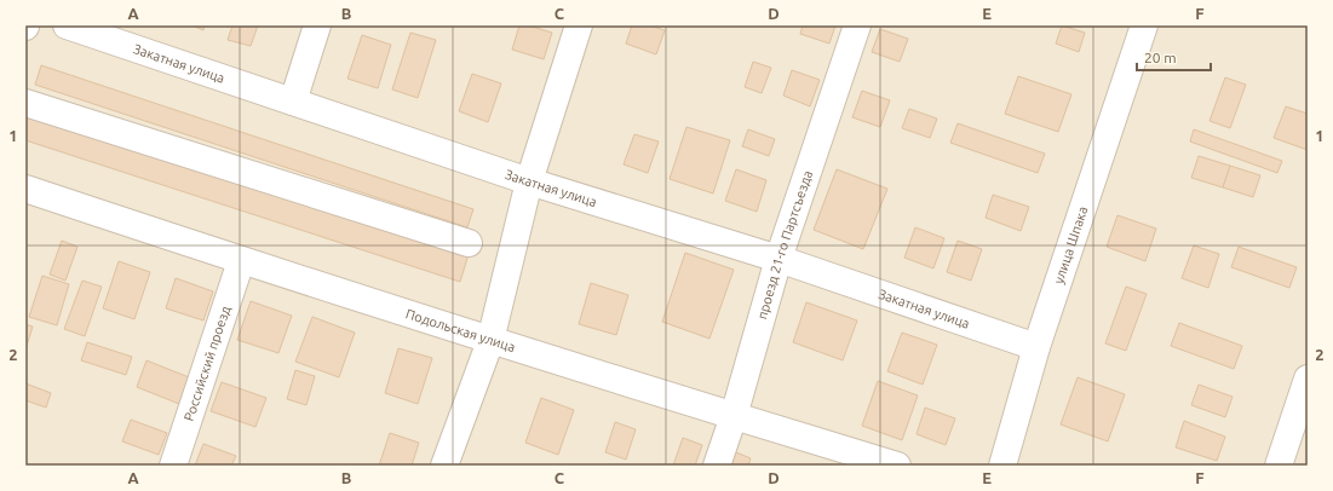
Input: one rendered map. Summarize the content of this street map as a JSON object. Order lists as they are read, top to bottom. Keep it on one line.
{"streets":{"street":["Закатная улица","проезд 21-го Партсъезда","улица Шпака","Подольская улица","Российский проезд"]},"crossings":[["Закатная улица","проезд 21-го Партсъезда"],["Закатная улица","улица Шпака"],["проезд 21-го Партсъезда","Подольская улица"],["Подольская улица","Российский проезд"]],"scale_bar":"20 m","grid":{"columns":["A","B","C","D","E","F"],"rows":["1","2"]}}
